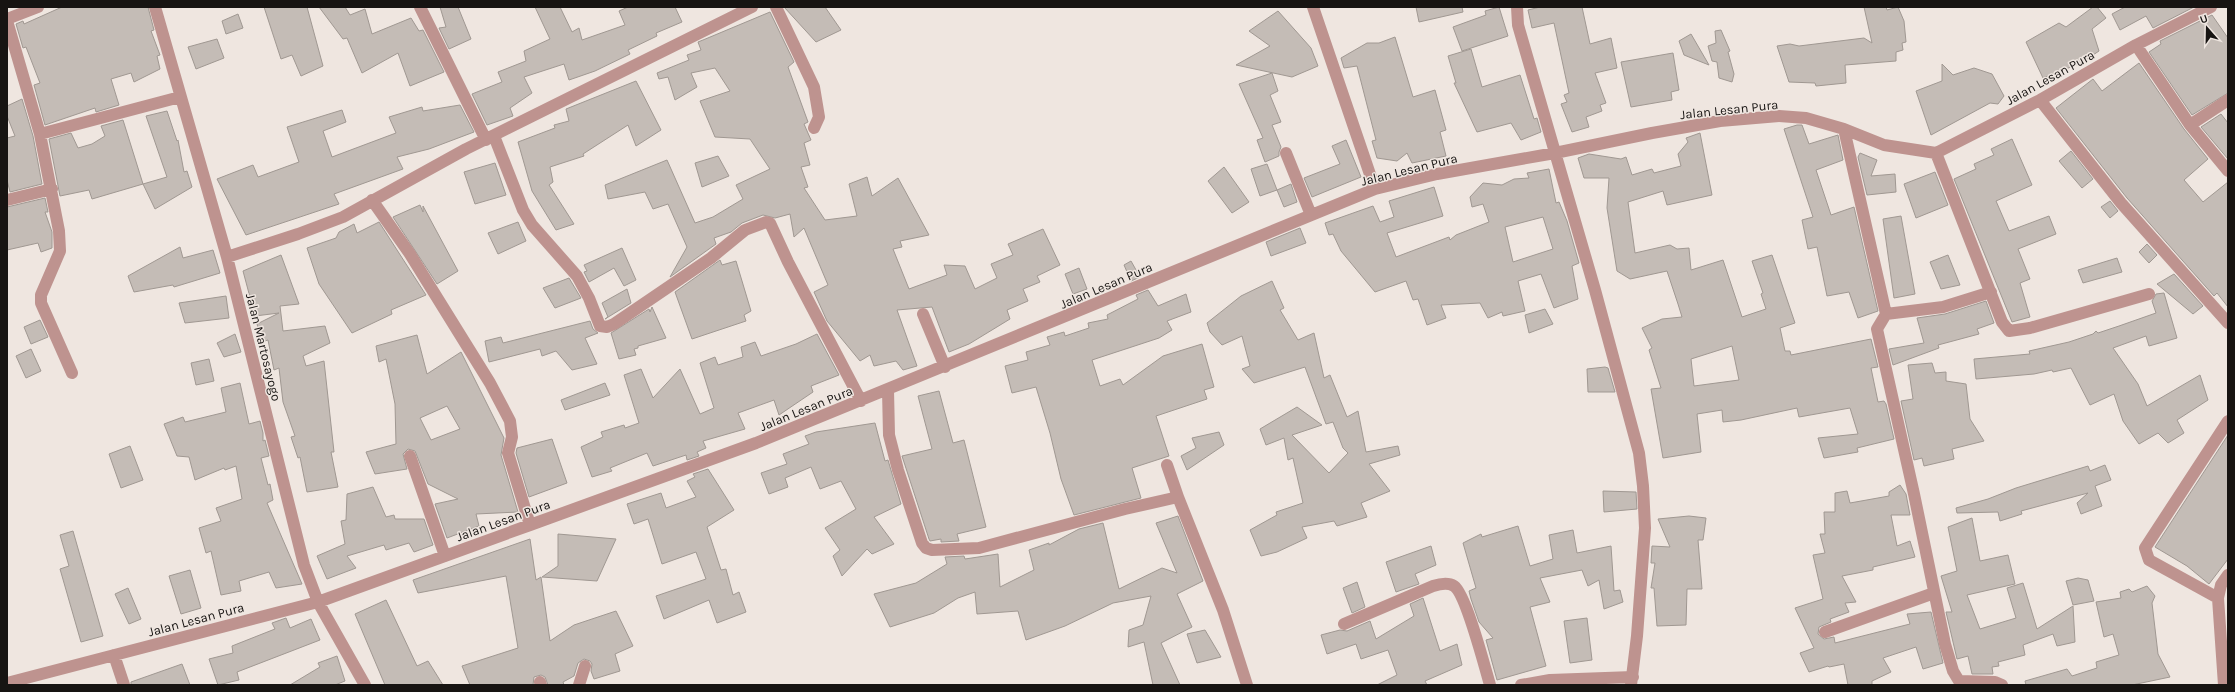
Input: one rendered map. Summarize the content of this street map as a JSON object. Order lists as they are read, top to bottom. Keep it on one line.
{"streets":{"street":["Jalan Lesan Pura","Jalan Martosayogo"]},"crossings":[["Jalan Lesan Pura","Jalan Martosayogo"]],"north":"top"}
